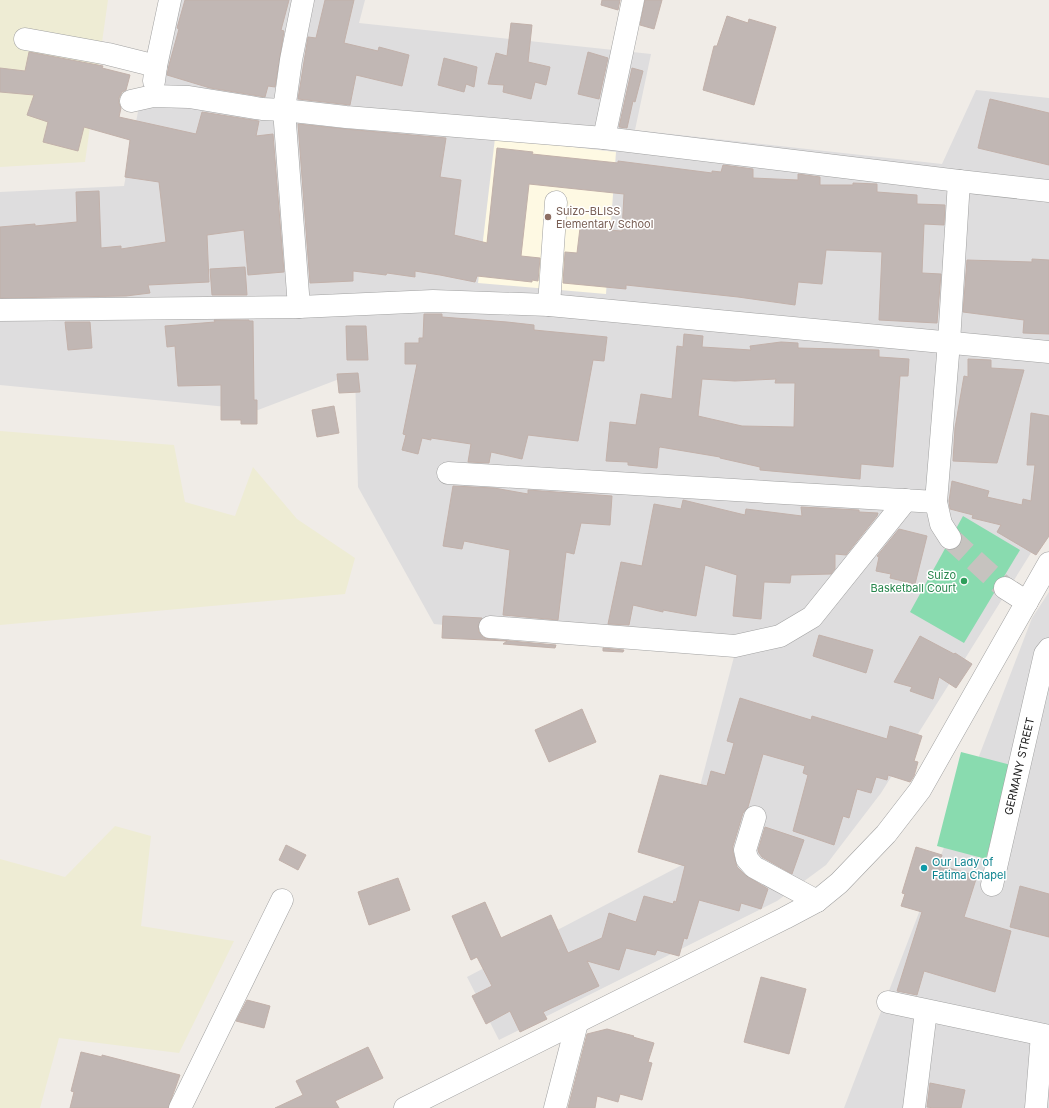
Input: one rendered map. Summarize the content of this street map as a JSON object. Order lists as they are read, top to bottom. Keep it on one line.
{"streets":{"street":["GERMANY STREET"]},"places":["Suizo-BLISS Elementary School","Suizo Basketball Court","Our Lady of Fatima Chapel"]}
